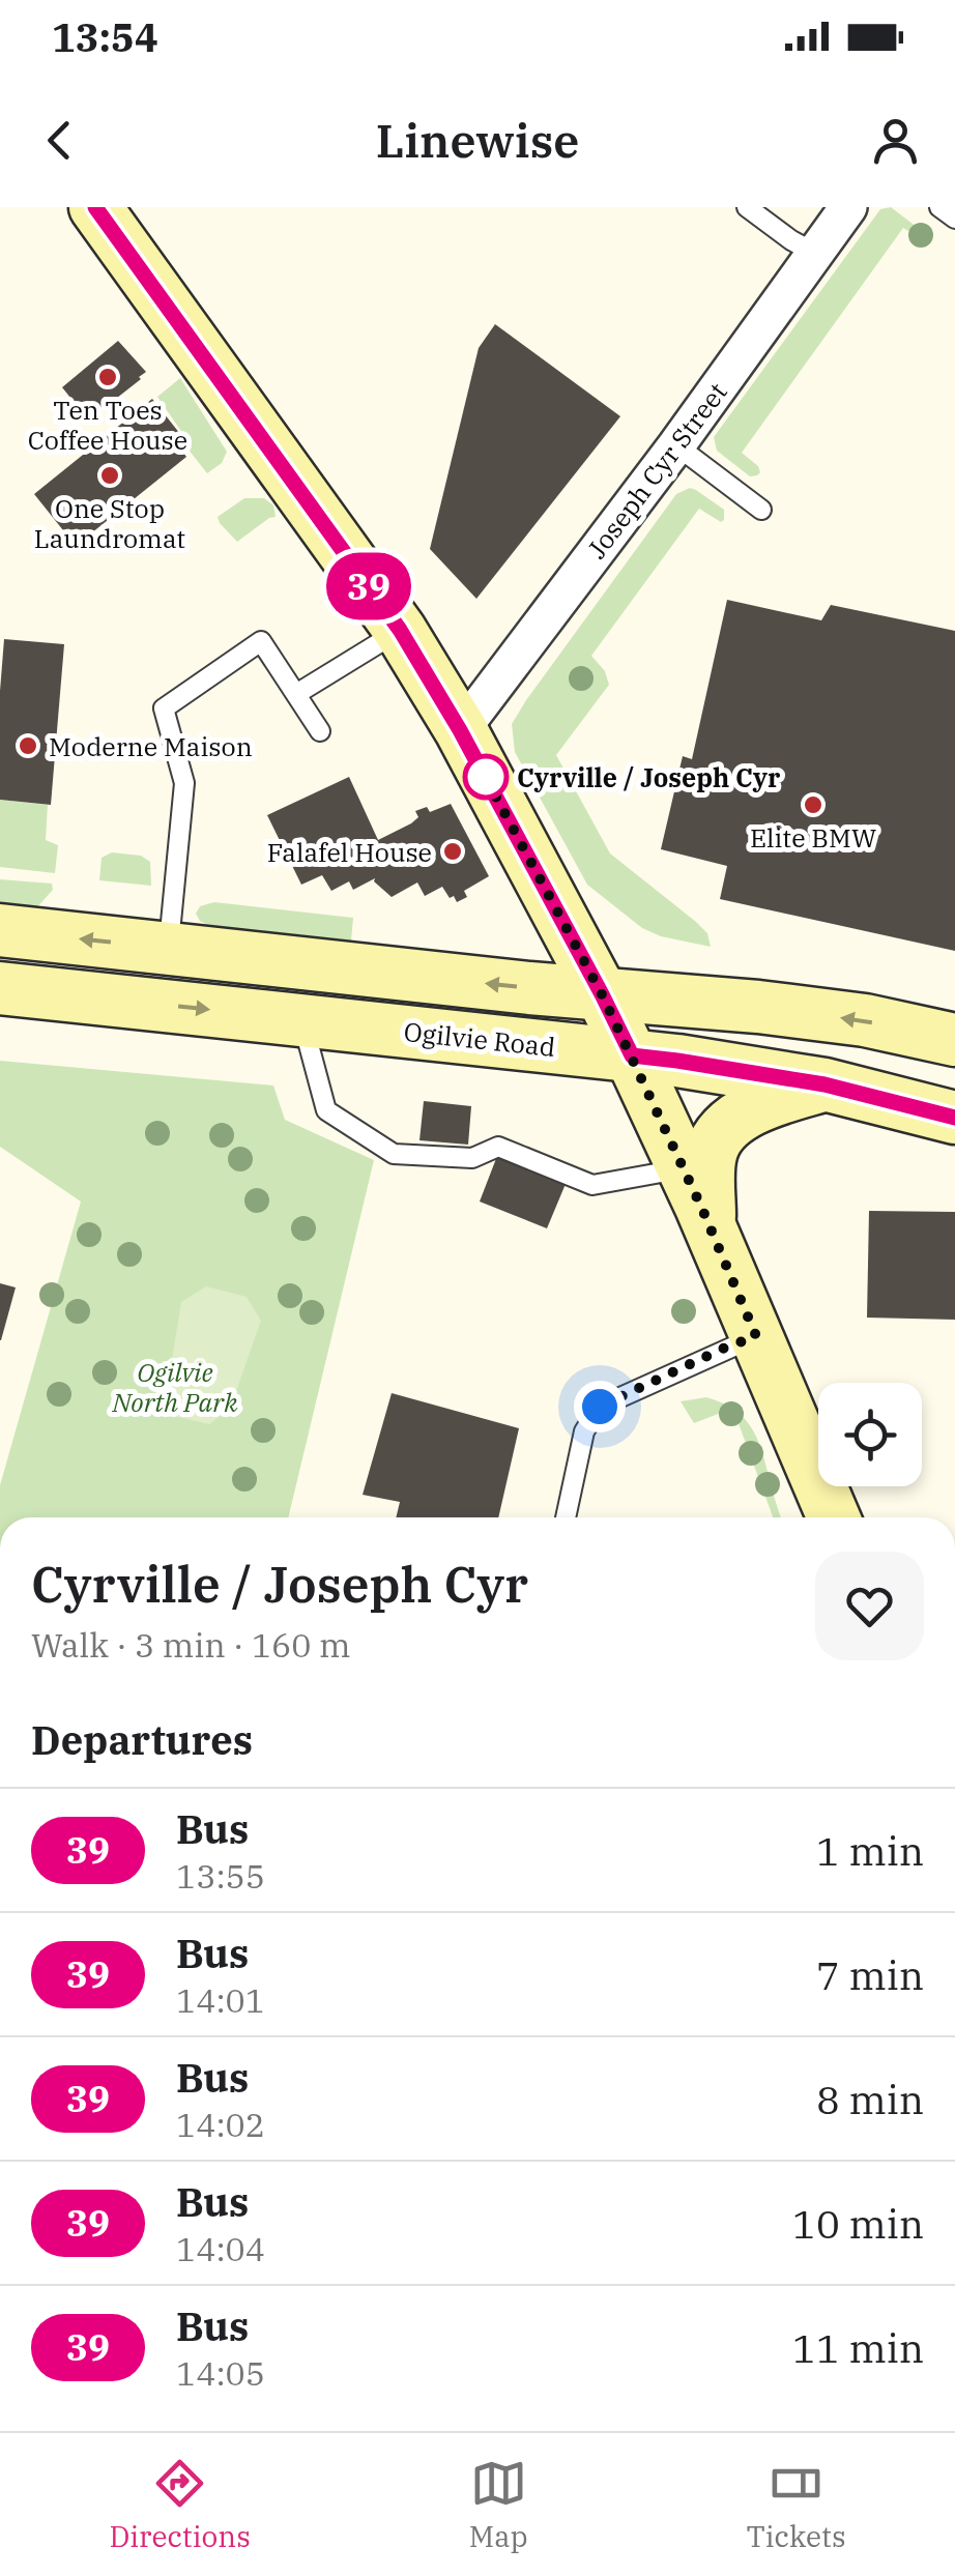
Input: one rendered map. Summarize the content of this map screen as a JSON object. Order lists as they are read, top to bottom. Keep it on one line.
{"streets":{"main road":["Ogilvie Road"],"street":["Joseph Cyr Street"]},"parks":["Ogilvie North Park"],"places":["Ten Toes Coffee House","One Stop Laundromat","Moderne Maison","Cyrville / Joseph Cyr","Elite BMW","Falafel House"],"lines":["bus line 39"],"page":{"status":"13:54","header":"Linewise","on_map":"39","heading":[["Cyrville / Joseph Cyr","Walk · 3 min · 160 m"],"Departures"],"list":[{"mark":"39","name":"Bus","note":"13:55","value":"1 min"},{"mark":"39","name":"Bus","note":"14:01","value":"7 min"},{"mark":"39","name":"Bus","note":"14:02","value":"8 min"},{"mark":"39","name":"Bus","note":"14:04","value":"10 min"},{"mark":"39","name":"Bus","note":"14:05","value":"11 min"}],"tabs":["Directions","Map","Tickets"]}}
